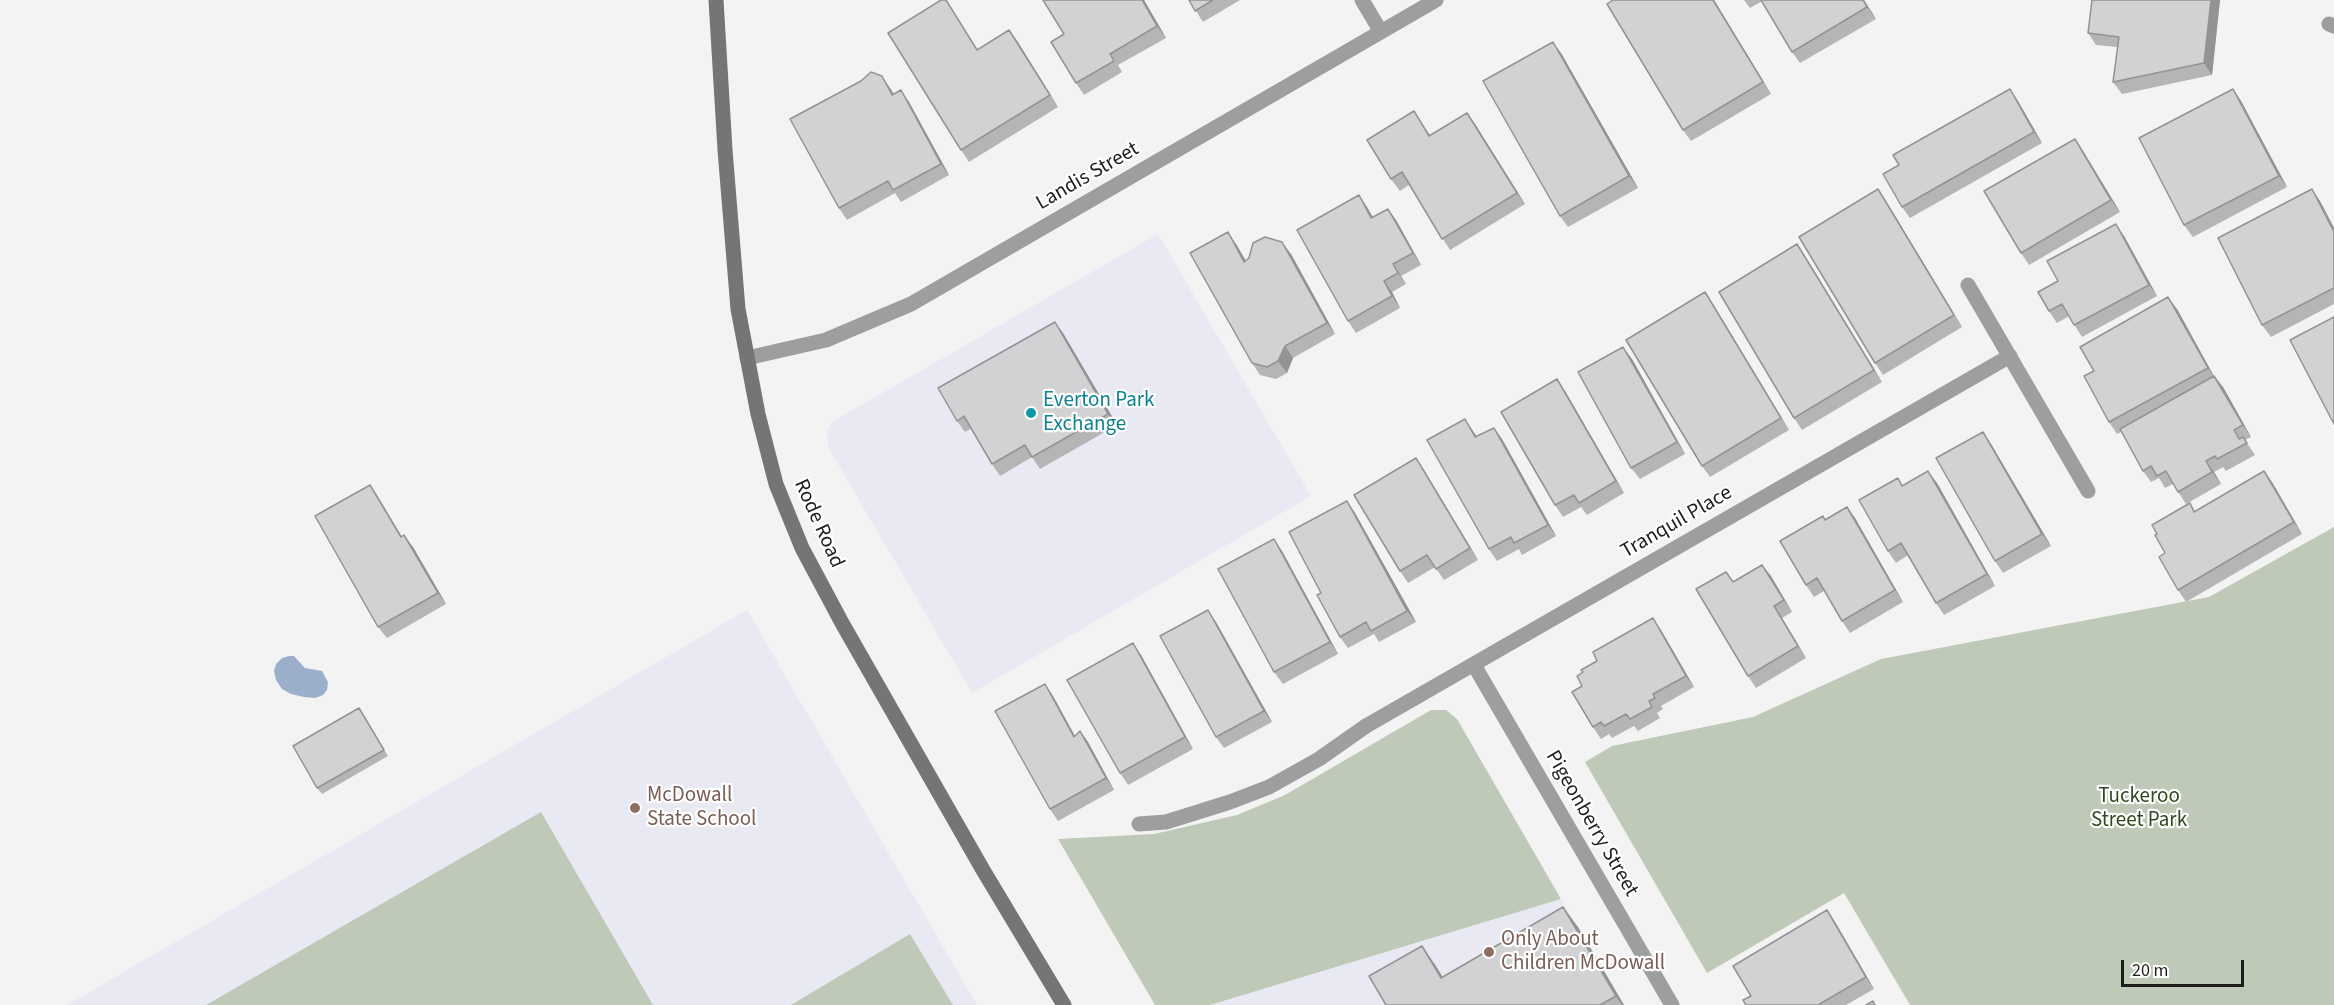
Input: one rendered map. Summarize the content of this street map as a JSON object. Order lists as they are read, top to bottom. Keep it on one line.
{"streets":{"main road":["Rode Road"],"street":["Landis Street","Tranquil Place","Pigeonberry Street"]},"crossings":[["Landis Street","Rode Road"],["Tranquil Place","Pigeonberry Street"]],"parks":["Tuckeroo Street Park"],"places":["Everton Park Exchange","McDowall State School","Only About Children McDowall"],"scale_bar":"20 m"}
